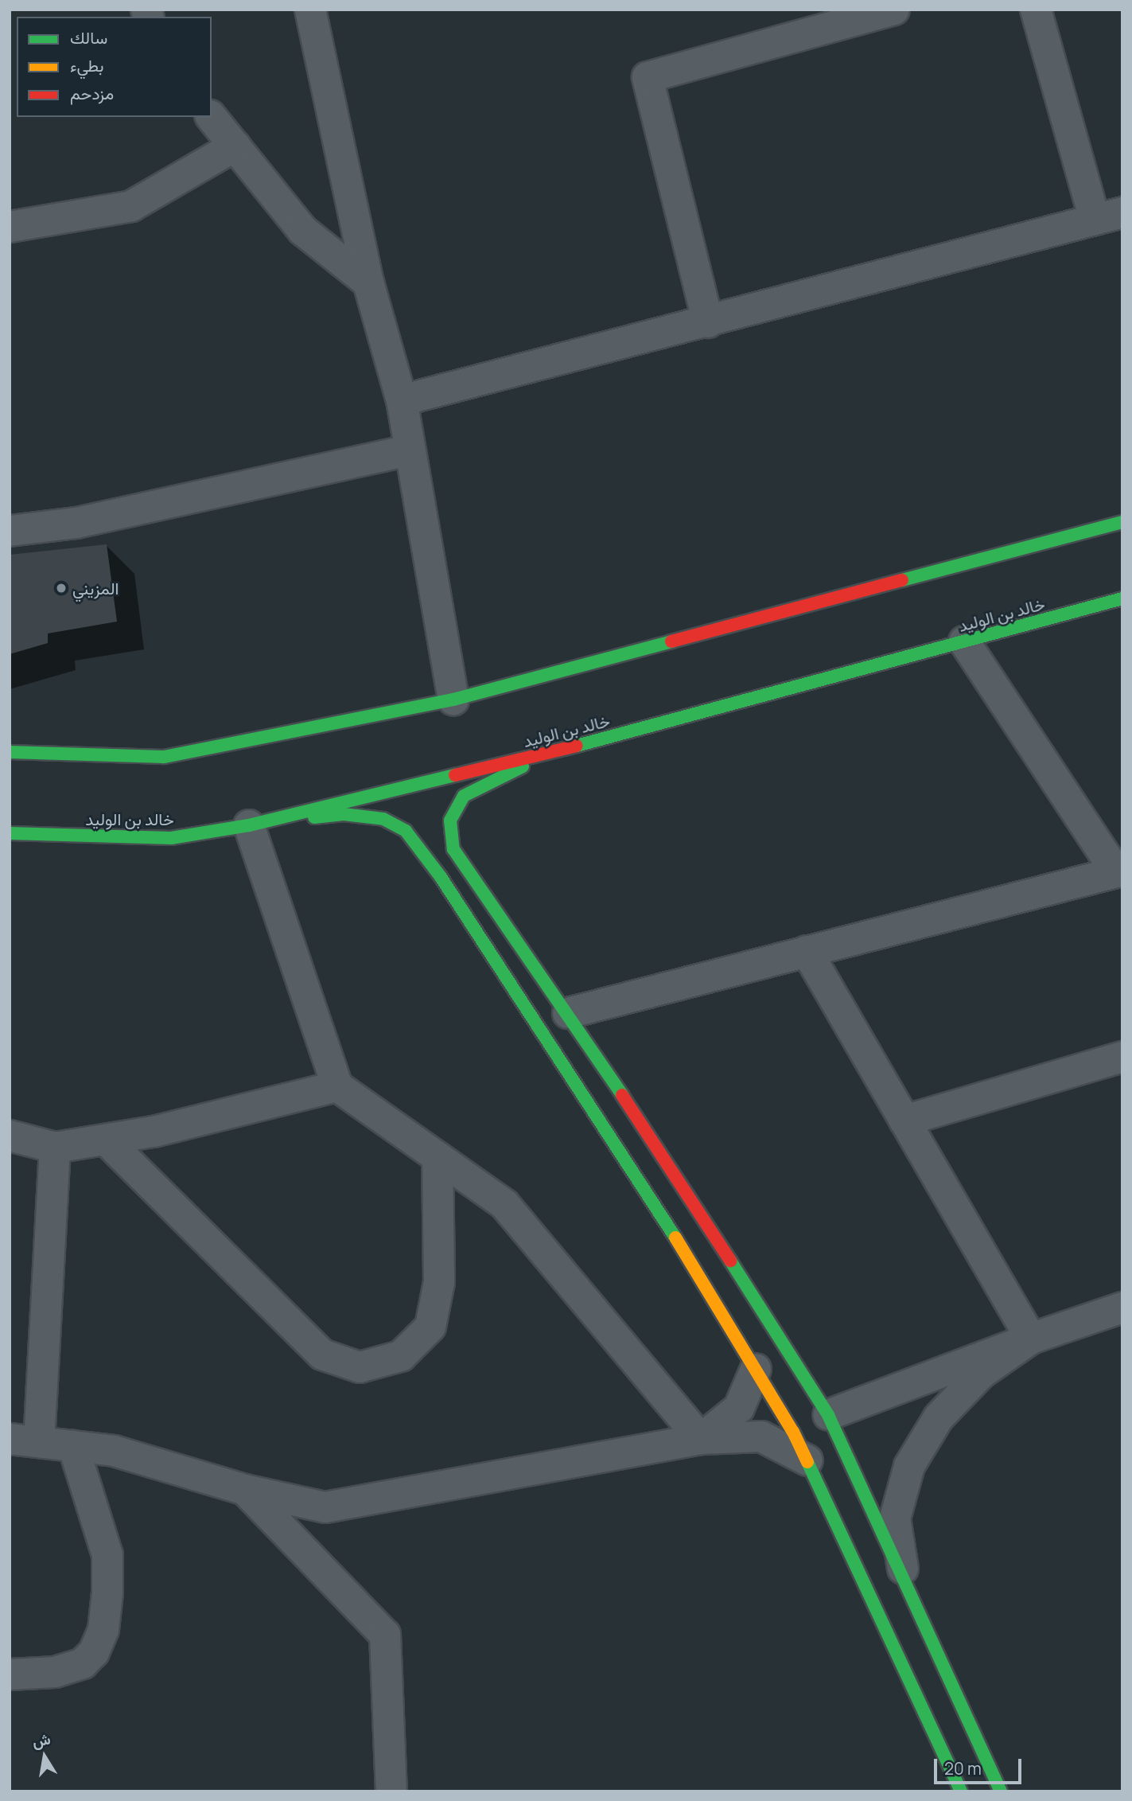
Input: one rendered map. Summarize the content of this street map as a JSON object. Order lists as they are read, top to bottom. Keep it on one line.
{"streets":{"main road":["خالد بن الوليد"]},"places":["المزيني"],"legend":["سالك","بطيء","مزدحم"],"scale_bar":"20 m","north":"top"}
